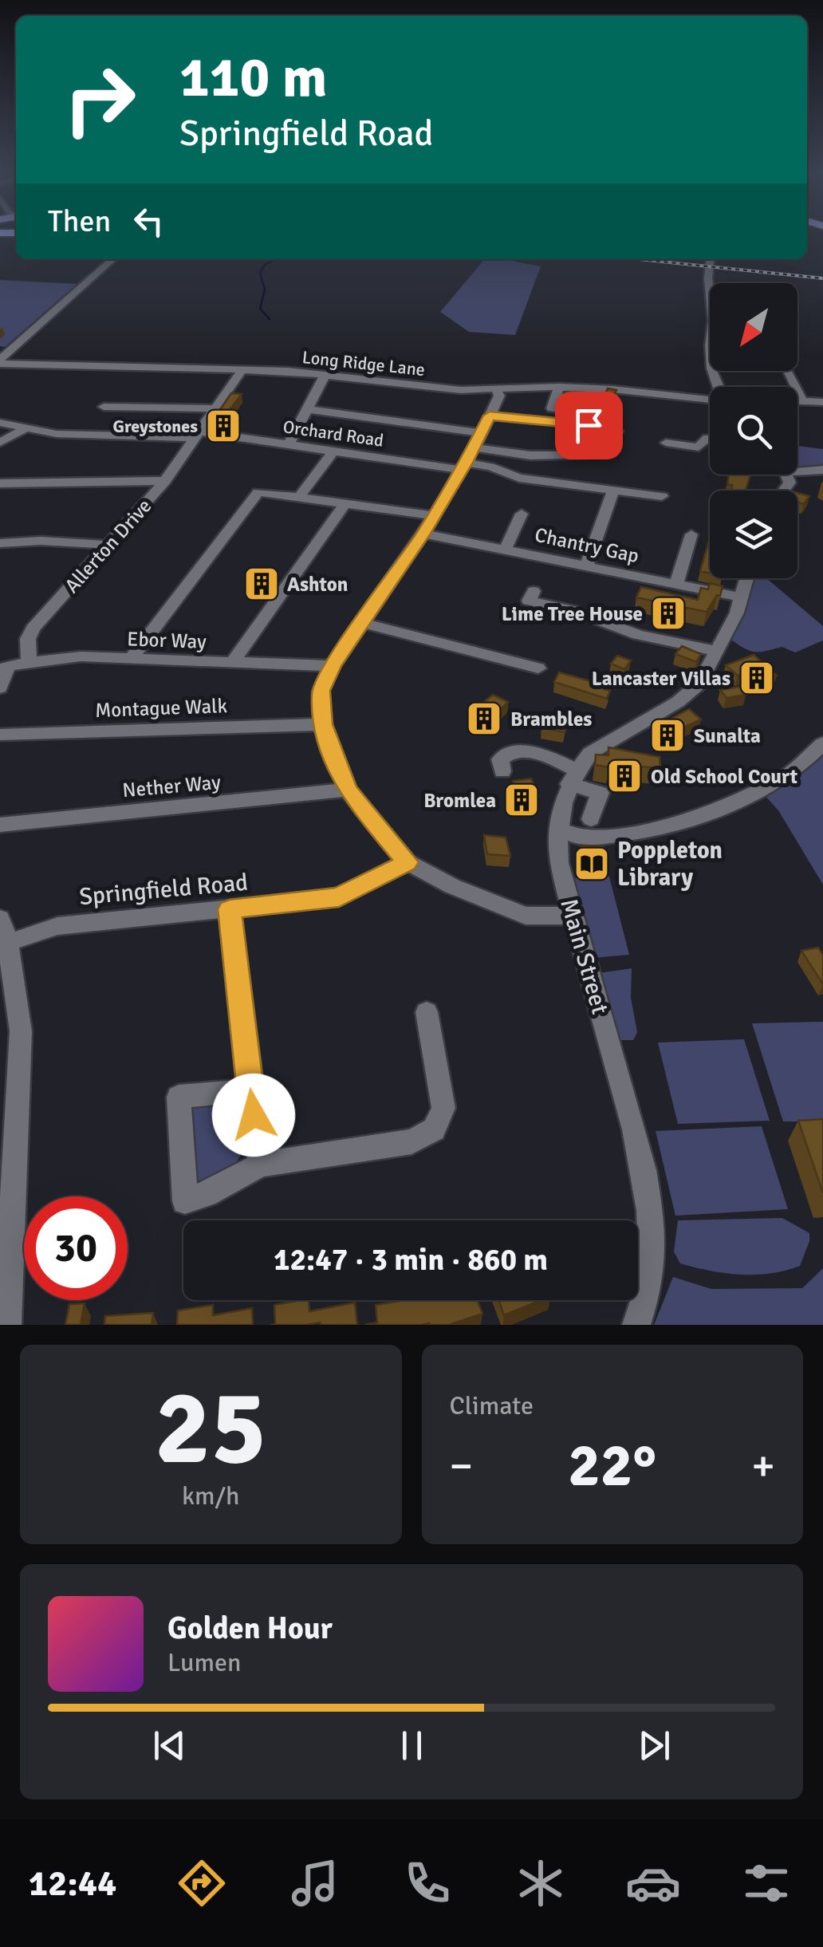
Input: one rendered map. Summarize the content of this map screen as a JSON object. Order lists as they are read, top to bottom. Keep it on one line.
{"streets":{"street":["Long Ridge Lane","Orchard Road","Chantry Gap","Allerton Drive","Ebor Way","Montague Walk","Nether Way","Springfield Road","Main Street"]},"crossings":[["Long Ridge Lane","Allerton Drive"],["Orchard Road","Allerton Drive"],["Allerton Drive","Ebor Way"]],"places":{"building":["Greystones","Ashton","Lime Tree House","Lancaster Villas","Brambles","Sunalta","Old School Court","Bromlea"],"library":["Poppleton Library"]},"north":"bottom left","page":{"turn":["110 m","Springfield Road"],"then":"Then","limit":"30","trip":"12:47 · 3 min · 860 m","tile":[["25","km/h"],"Climate"],"heat":["−","22°","+"],"song":["Golden Hour","Lumen"],"tabs":"12:44"}}
